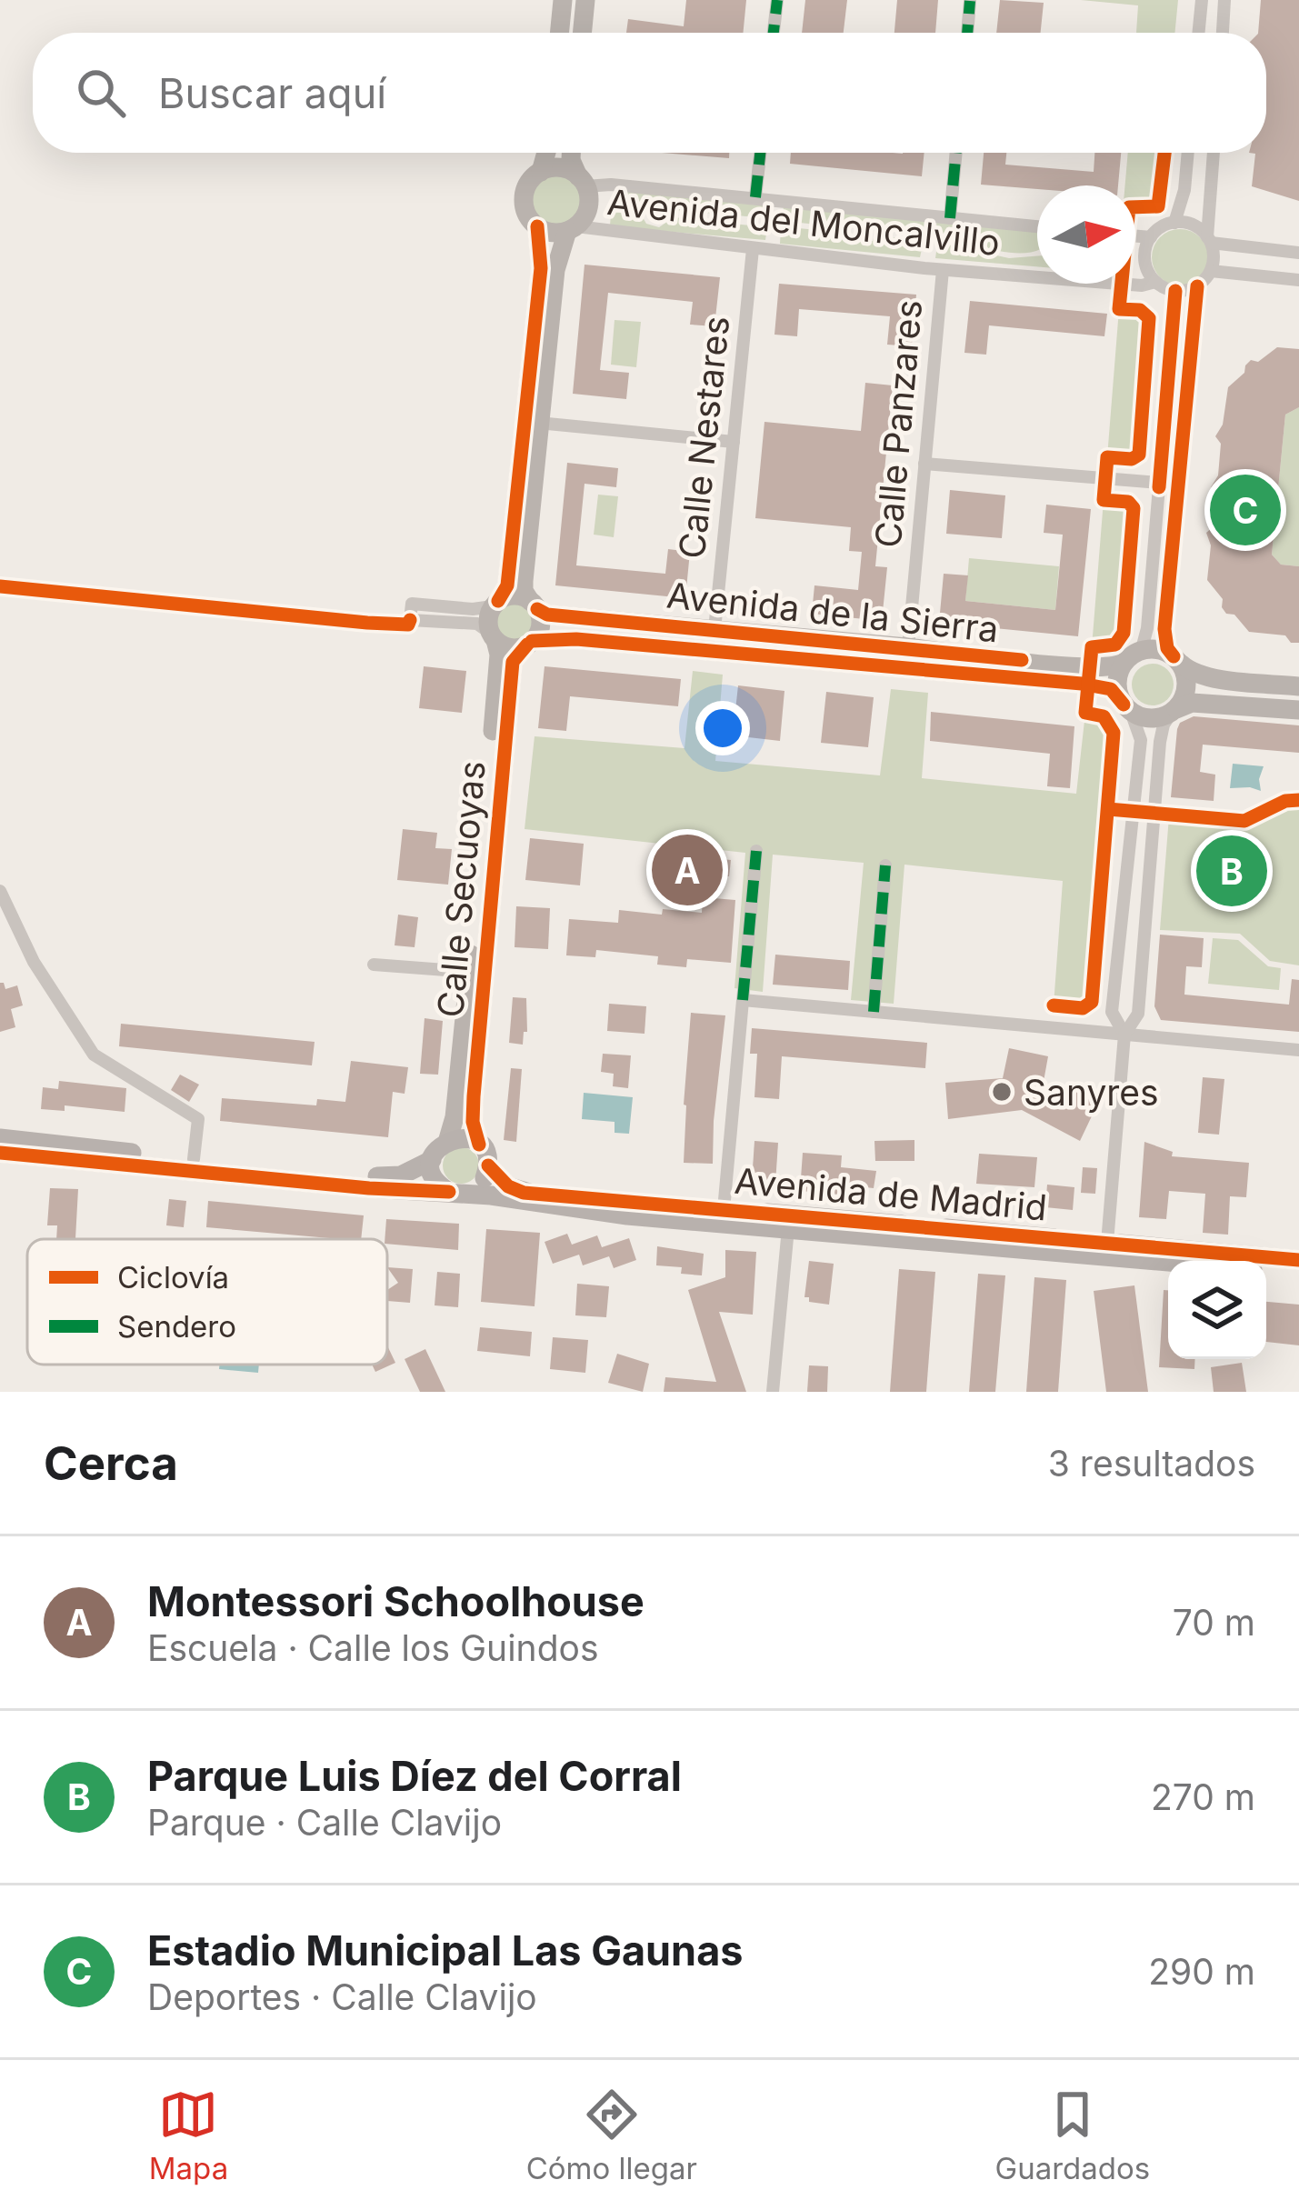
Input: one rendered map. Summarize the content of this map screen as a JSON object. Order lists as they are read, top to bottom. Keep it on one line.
{"streets":{"main road":["Avenida de la Sierra","Calle Secuoyas","Avenida de Madrid"],"street":["Avenida del Moncalvillo","Calle Panzares","Calle Nestares"]},"crossings":[["Avenida del Moncalvillo","Calle Panzares"],["Avenida del Moncalvillo","Calle Nestares"],["Calle Panzares","Avenida de la Sierra"],["Calle Nestares","Avenida de la Sierra"],["Avenida de la Sierra","Calle Secuoyas"],["Calle Secuoyas","Avenida de Madrid"]],"places":["Sanyres"],"legend":["Ciclovía","Sendero"],"north":"right","page":{"search":"Buscar aquí","pins":["C","A","B"],"heading":["Cerca","3 resultados"],"list":[{"mark":"A","name":"Montessori Schoolhouse","note":"Escuela · Calle los Guindos","value":"70 m"},{"mark":"B","name":"Parque Luis Díez del Corral","note":"Parque · Calle Clavijo","value":"270 m"},{"mark":"C","name":"Estadio Municipal Las Gaunas","note":"Deportes · Calle Clavijo","value":"290 m"}],"nav":["Mapa","Cómo llegar","Guardados"]}}
